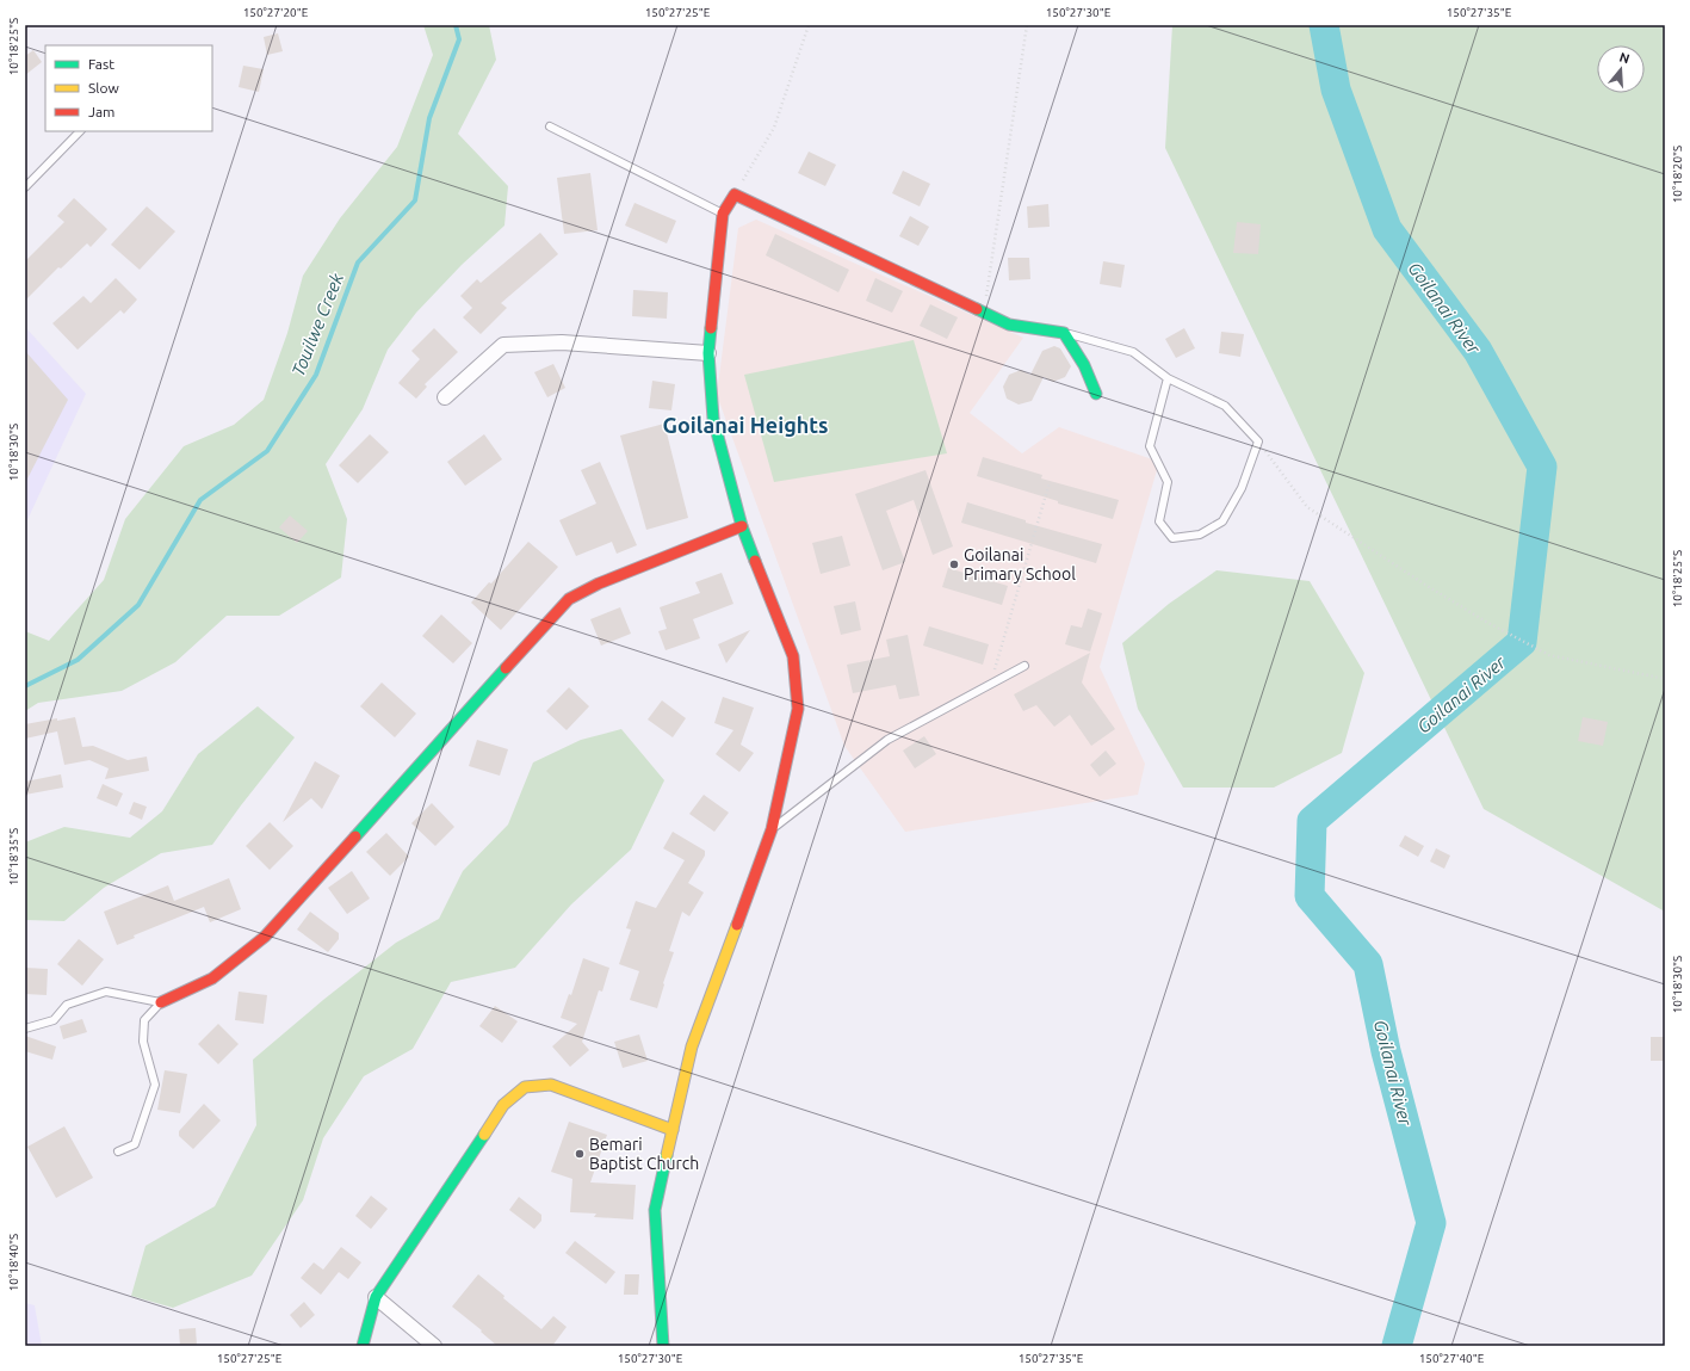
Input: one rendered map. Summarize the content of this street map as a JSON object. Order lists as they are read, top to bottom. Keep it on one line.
{"districts":["Goilanai Heights"],"water":["Goilanai River","Touilwe Creek"],"places":["Goilanai Primary School","Bemari Baptist Church"],"legend":["Fast","Slow","Jam"],"north":"top","coordinates":["150°27'20\"E","150°27'25\"E","150°27'30\"E","150°27'35\"E","10°18'25\"S","10°18'20\"S","10°18'30\"S","10°18'35\"S","10°18'40\"S","150°27'40\"E"]}
